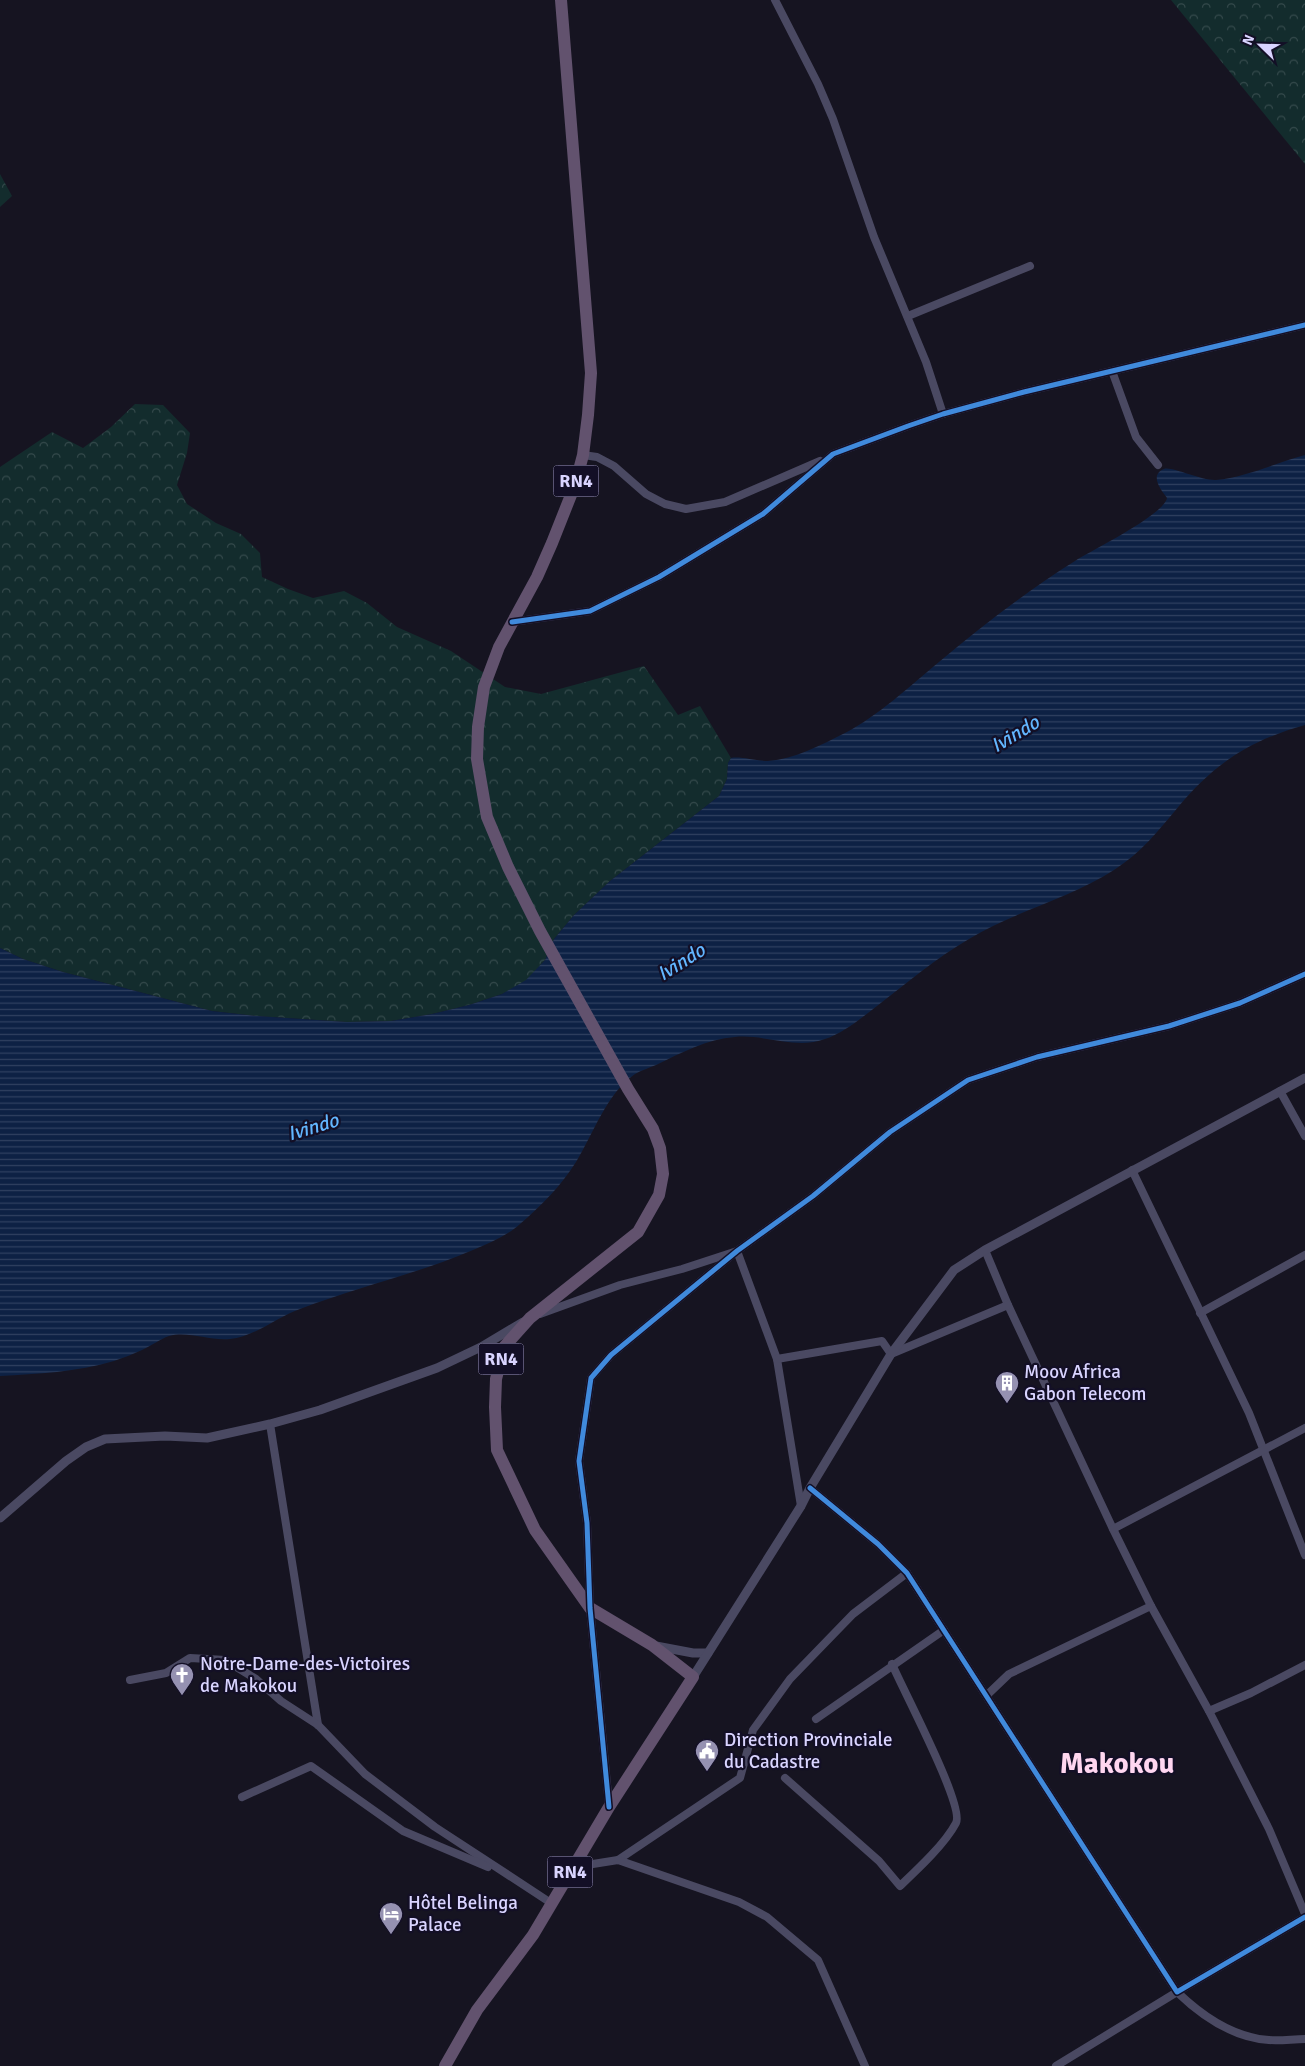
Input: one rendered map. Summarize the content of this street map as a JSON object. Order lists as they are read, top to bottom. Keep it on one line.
{"streets":{"highway":["RN4"]},"districts":["Makokou"],"water":["Ivindo"],"places":{"building":["Moov Africa Gabon Telecom"],"church":["Notre-Dame-des-Victoires de Makokou"],"public building":["Direction Provinciale du Cadastre"],"hotel":["Hôtel Belinga Palace"]},"north":"top left"}
